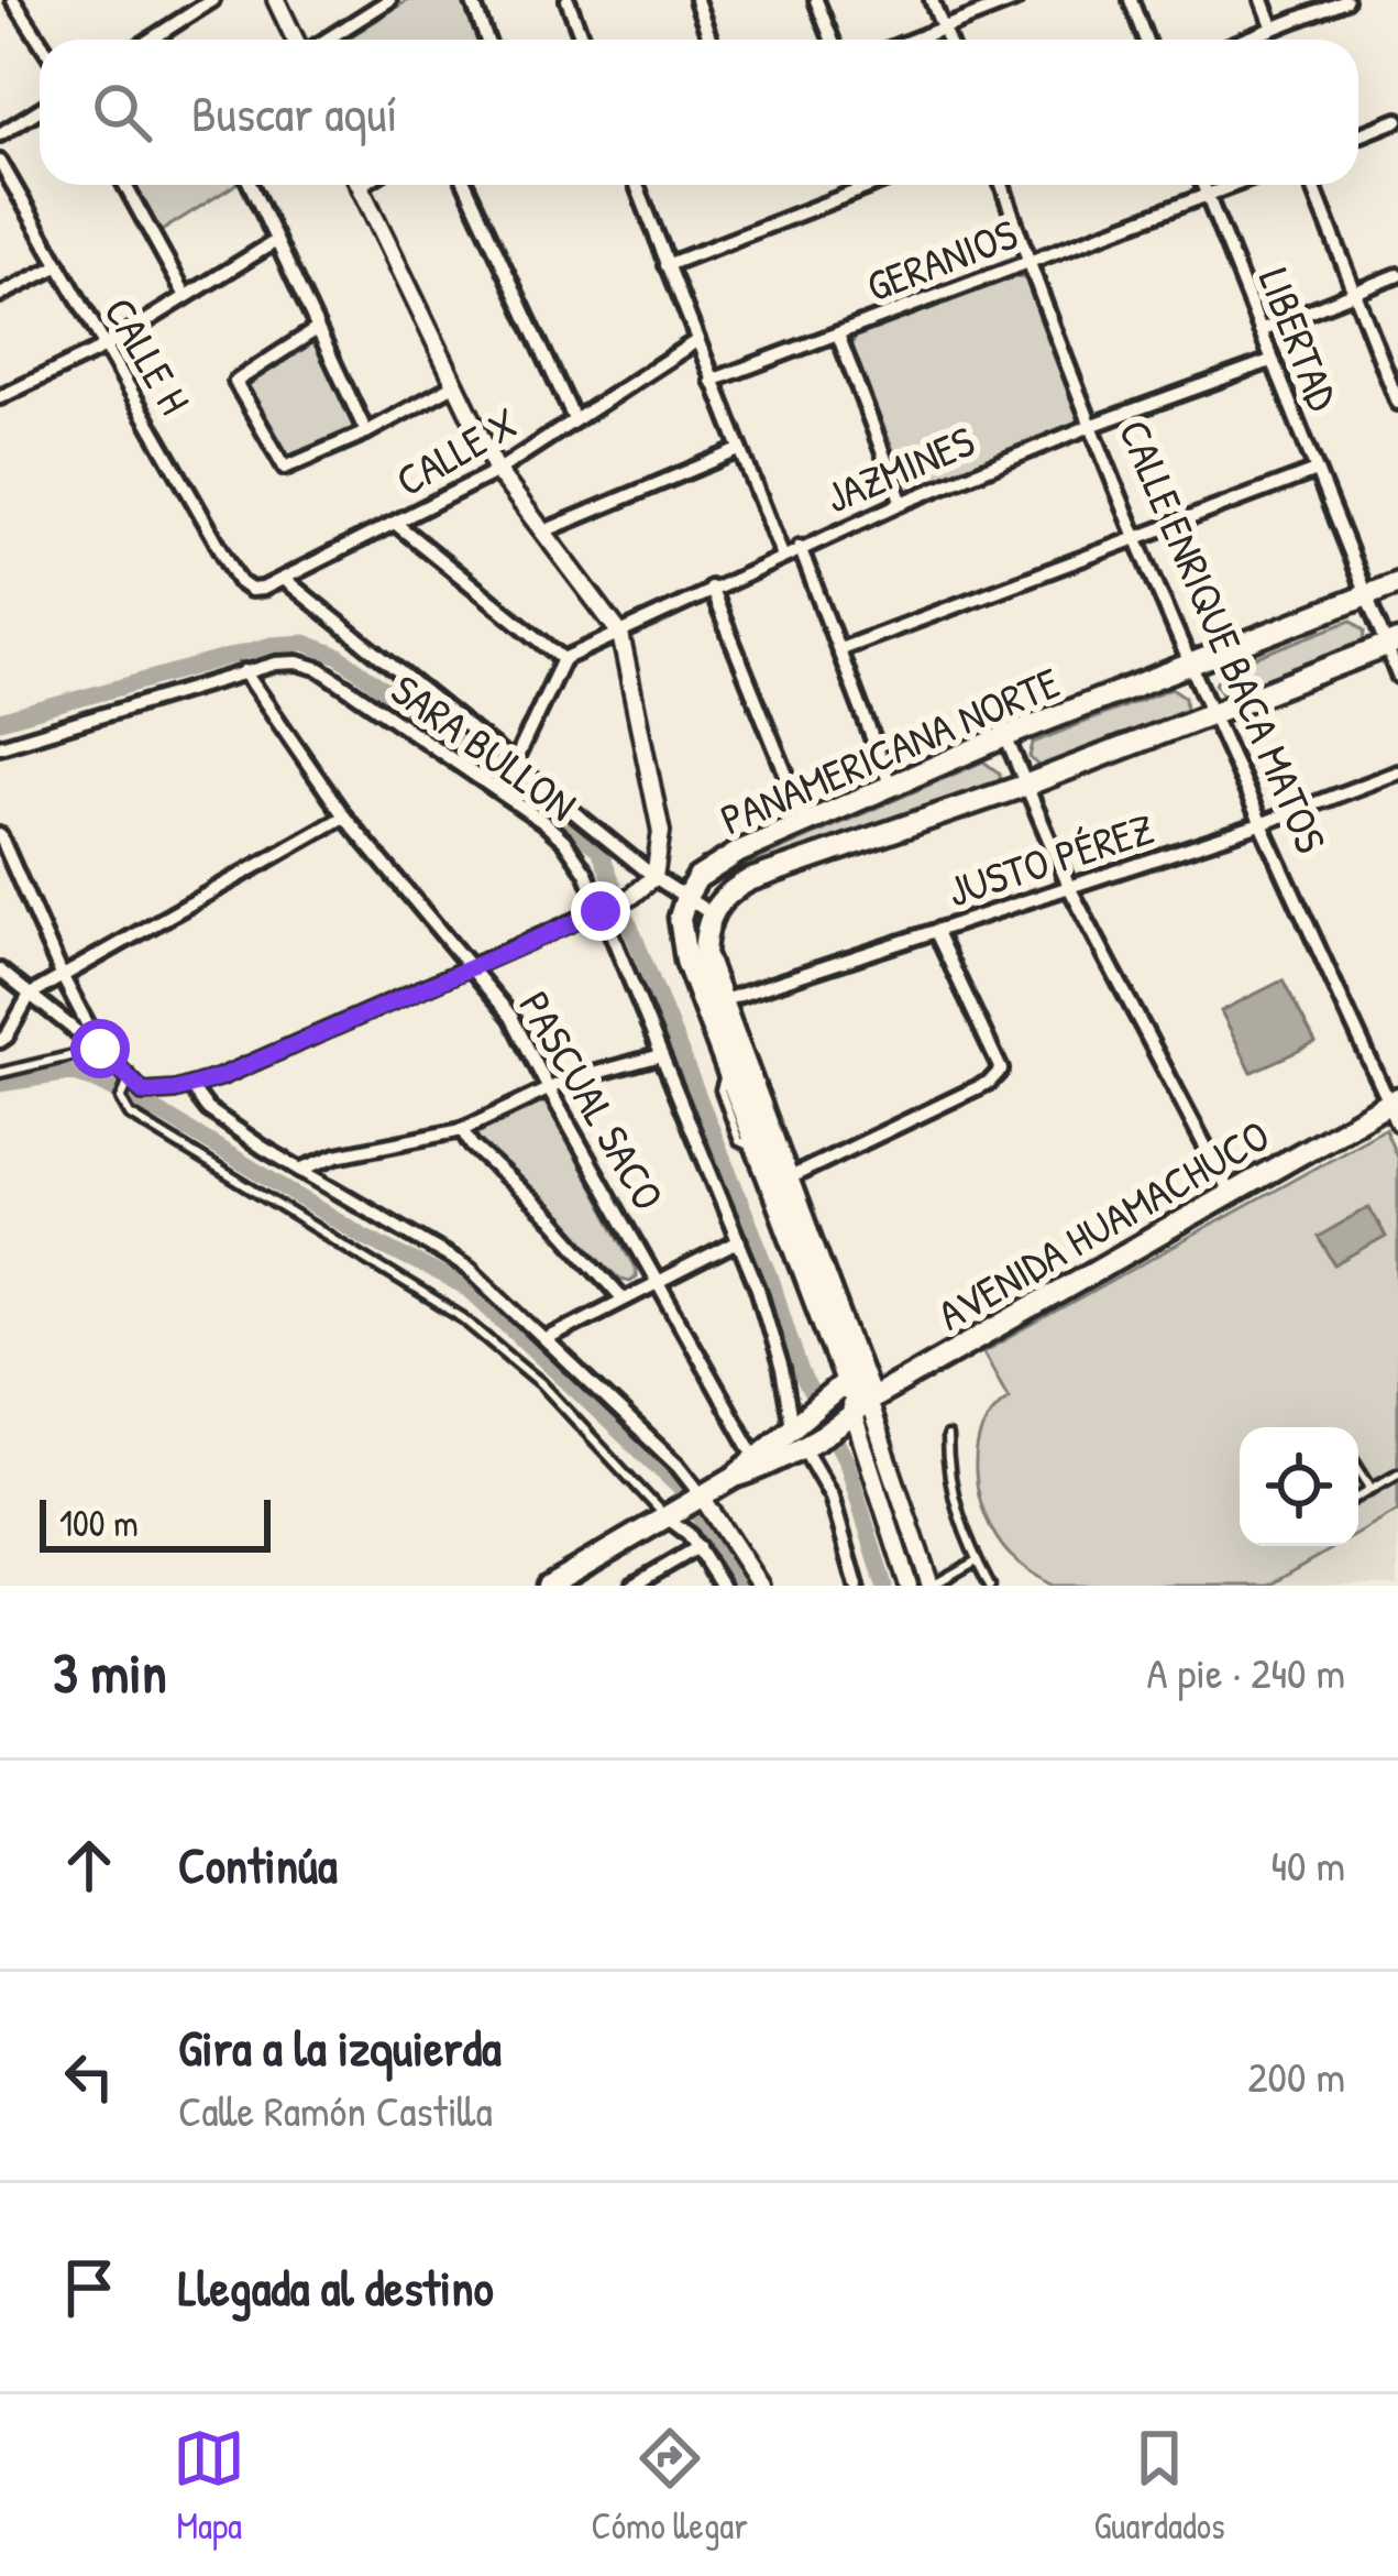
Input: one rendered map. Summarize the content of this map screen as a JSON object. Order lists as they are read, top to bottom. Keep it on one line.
{"streets":{"main road":["PANAMERICANA NORTE","AVENIDA HUAMACHUCO"],"street":["GERANIOS","LIBERTAD","CALLE H","CALLE X","JAZMINES","CALLE ENRIQUE BACA MATOS","SARA BULLON","JUSTO PÉREZ","PASCUAL SACO"]},"crossings":[["GERANIOS","LIBERTAD"],["GERANIOS","CALLE ENRIQUE BACA MATOS"],["LIBERTAD","JAZMINES"],["LIBERTAD","PANAMERICANA NORTE"],["CALLE H","CALLE X"],["JAZMINES","CALLE ENRIQUE BACA MATOS"],["CALLE ENRIQUE BACA MATOS","PANAMERICANA NORTE"],["CALLE ENRIQUE BACA MATOS","JUSTO PÉREZ"],["CALLE ENRIQUE BACA MATOS","AVENIDA HUAMACHUCO"],["SARA BULLON","PASCUAL SACO"],["SARA BULLON","AVENIDA HUAMACHUCO"]],"scale_bar":"100 m","page":{"search":"Buscar aquí","scale":"100 m","heading":["3 min","A pie · 240 m"],"list":[["Continúa","40 m"],["Gira a la izquierda","Calle Ramón Castilla","200 m"],"Llegada al destino"],"nav":["Mapa","Cómo llegar","Guardados"]}}
